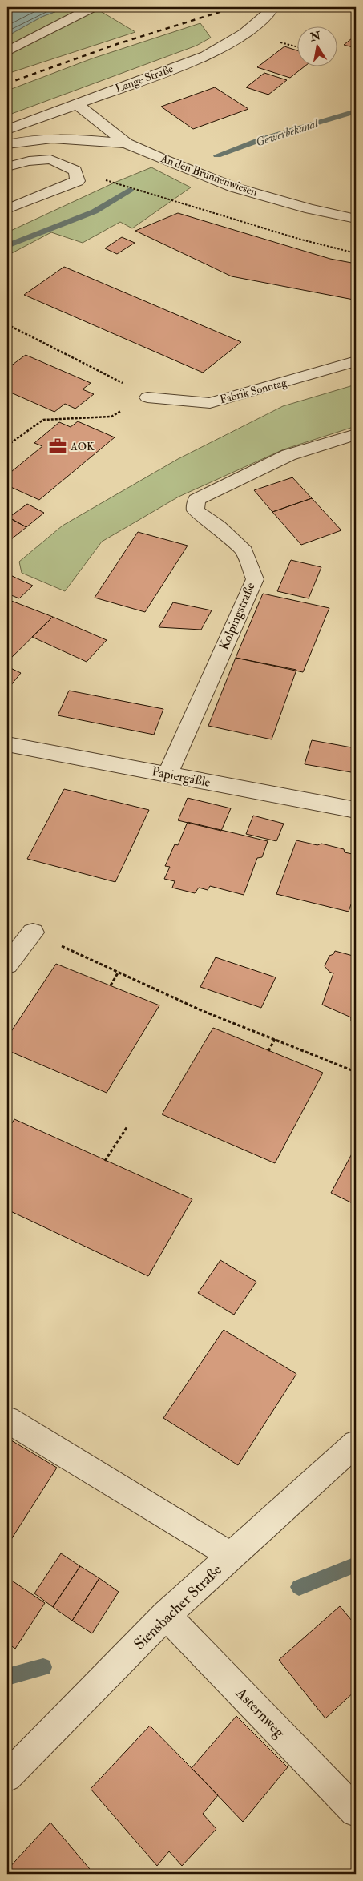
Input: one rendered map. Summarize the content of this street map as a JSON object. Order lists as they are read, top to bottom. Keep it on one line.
{"streets":{"street":["Lange Straße","An den Brunnenwiesen","Fabrik Sonntag","Kolpingstraße","Papiergäßle","Siensbacher Straße","Asternweg"]},"crossings":[["Lange Straße","An den Brunnenwiesen"],["Kolpingstraße","Papiergäßle"],["Siensbacher Straße","Asternweg"]],"water":["Gewerbekanal"],"places":{"office":["AOK"]},"north":"top"}
